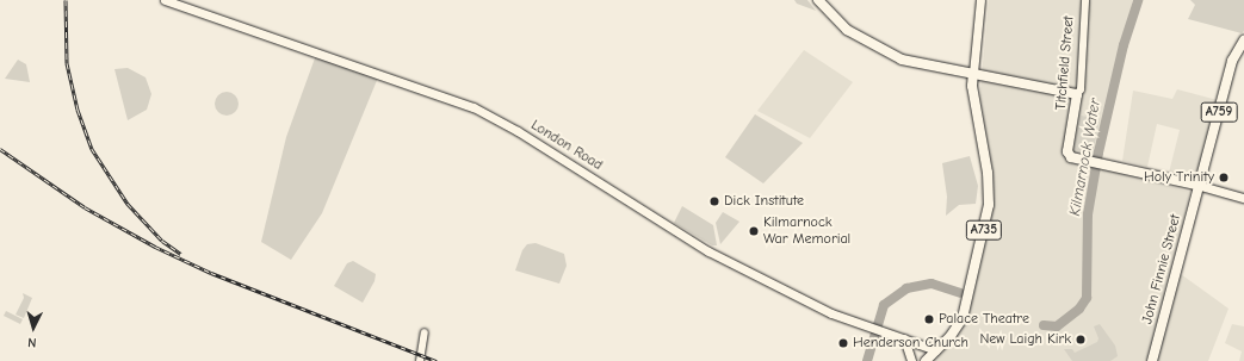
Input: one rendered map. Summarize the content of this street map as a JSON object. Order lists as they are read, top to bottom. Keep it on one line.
{"streets":{"main road":["Titchfield Street","A759","London Road","A735","John Finnie Street"]},"crossings":[["A759","John Finnie Street"],["London Road","A735"]],"water":["Kilmarnock Water"],"places":["Holy Trinity","Dick Institute","Kilmarnock War Memorial","Palace Theatre","New Laigh Kirk","Henderson Church"],"north":"bottom"}
